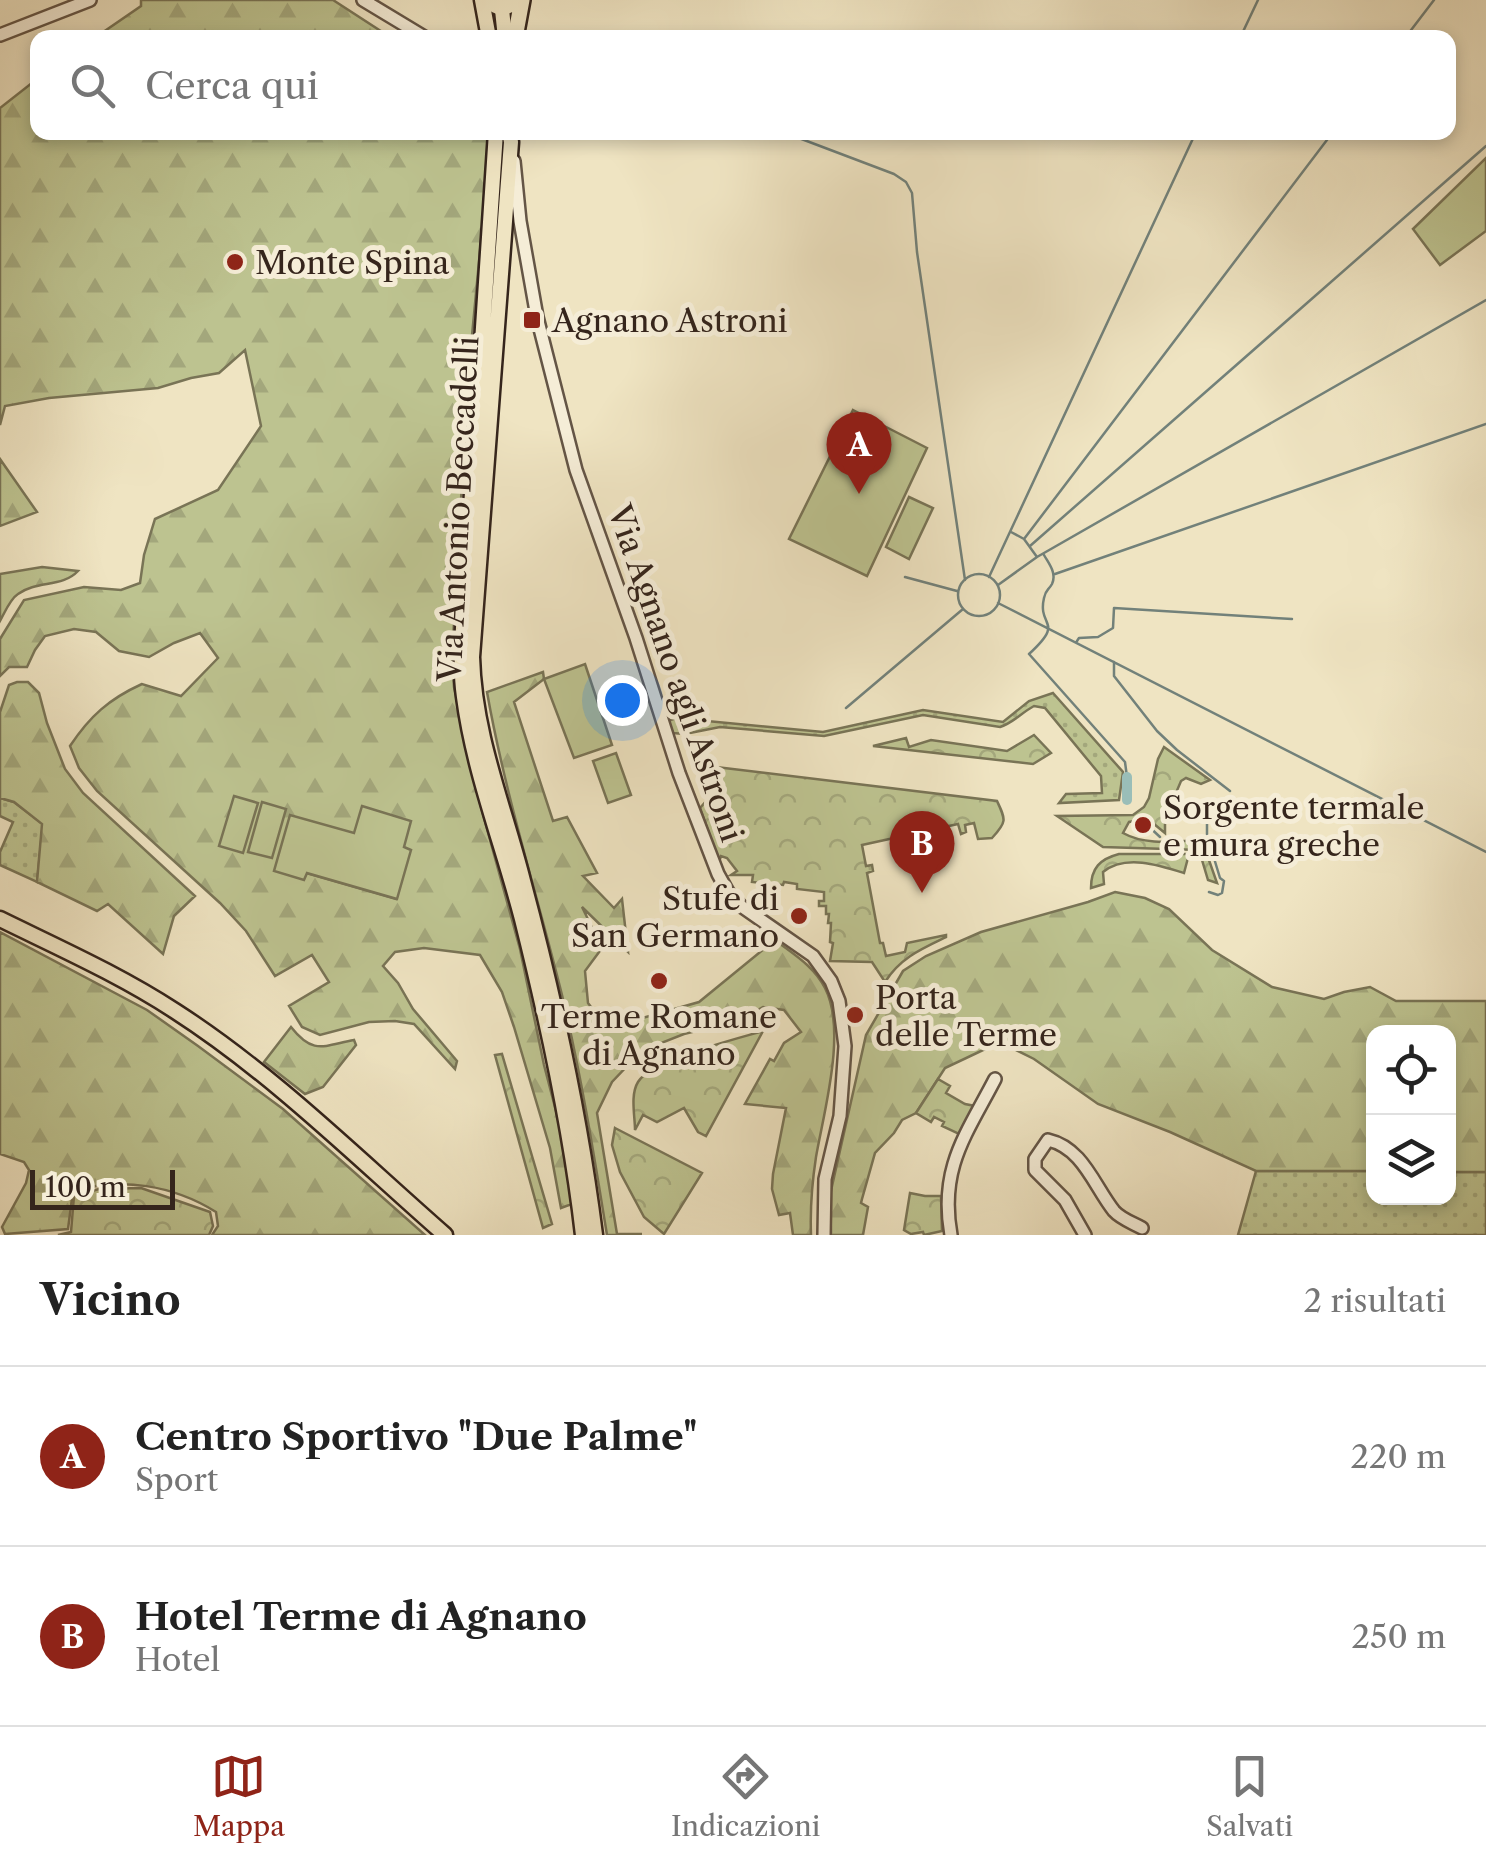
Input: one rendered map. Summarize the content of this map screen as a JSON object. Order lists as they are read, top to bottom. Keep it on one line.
{"streets":{"main road":["Via Antonio Beccadelli"],"street":["Via Agnano agli Astroni"]},"places":{"other":["Monte Spina","Sorgente termale e mura greche","Stufe di San Germano","Terme Romane di Agnano","Porta delle Terme"],"transit":["Agnano Astroni"]},"scale_bar":"100 m","page":{"search":"Cerca qui","pins":["A","B"],"scale":"100 m","heading":["Vicino","2 risultati"],"list":[{"mark":"A","name":"Centro Sportivo \"Due Palme\"","note":"Sport","value":"220 m"},{"mark":"B","name":"Hotel Terme di Agnano","note":"Hotel","value":"250 m"}],"nav":["Mappa","Indicazioni","Salvati"]}}
